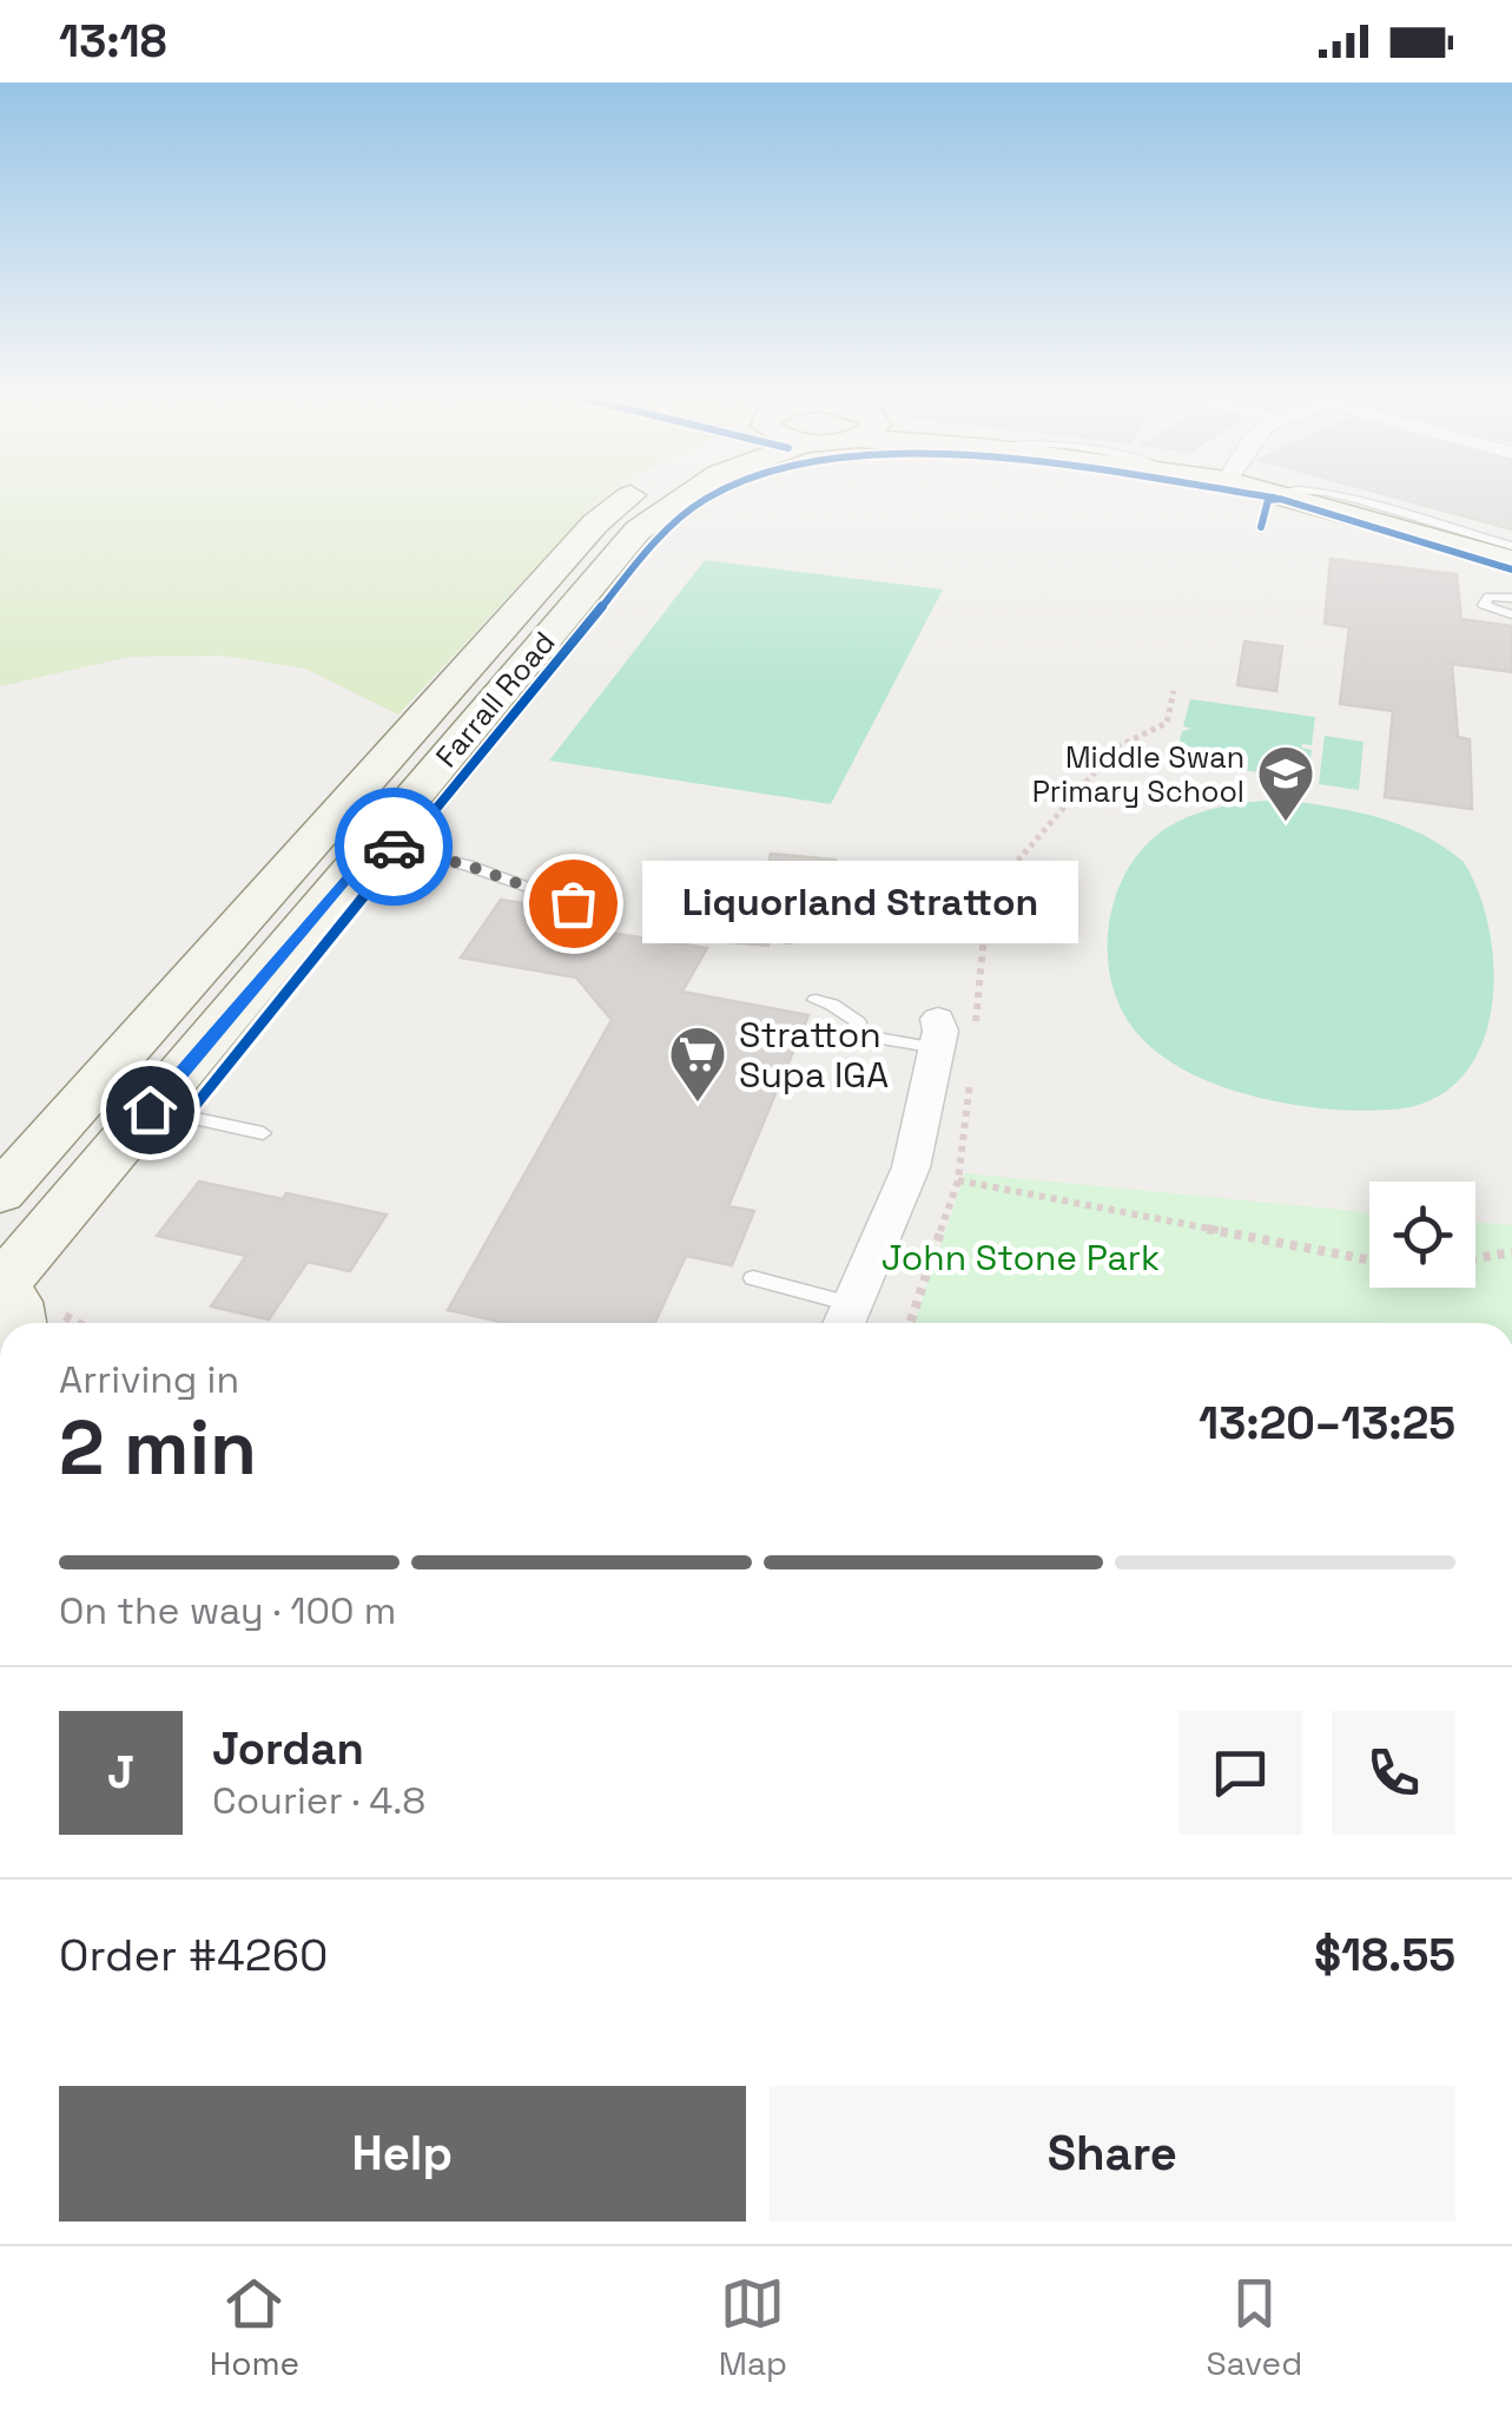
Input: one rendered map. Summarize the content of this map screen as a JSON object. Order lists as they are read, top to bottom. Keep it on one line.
{"streets":{"main road":["Farrall Road"]},"parks":["John Stone Park"],"places":{"school or university":["Middle Swan Primary School"],"other":["Liquorland Stratton"],"supermarket":["Stratton Supa IGA"]},"page":{"status":"13:18","bubble":"Liquorland Stratton","heading":["2 min","Arriving in","13:20–13:25"],"panel":["Jordan","Courier · 4.8","Order #4260","$18.55"],"bar":"On the way · 100 m","round":"J","buttons":["Help","Share"],"tabs":["Home","Map","Saved"]}}
